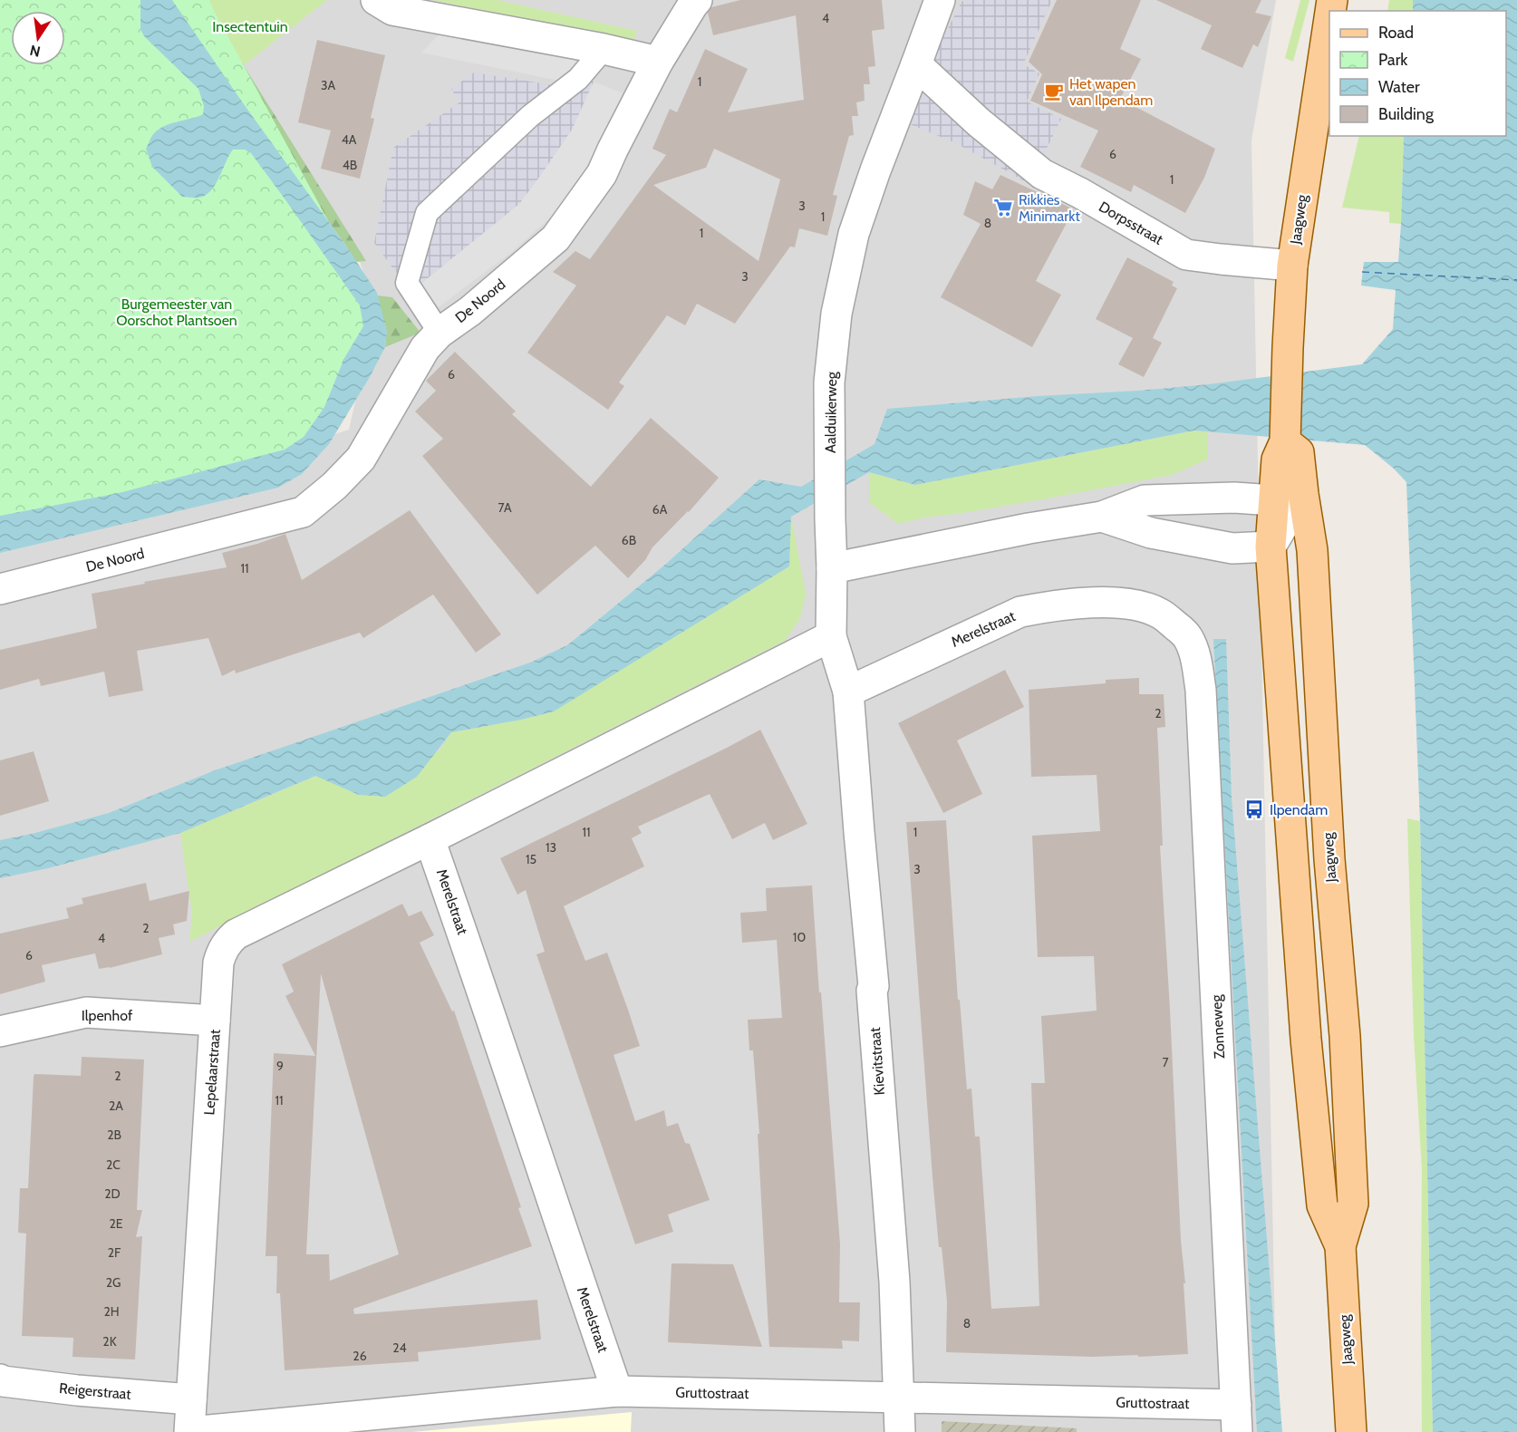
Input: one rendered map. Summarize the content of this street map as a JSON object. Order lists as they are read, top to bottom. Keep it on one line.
{"streets":{"main road":["Jaagweg"],"street":["Dorpsstraat","De Noord","Aalduikerweg","Merelstraat","Ilpenhof","Zonneweg","Kievitstraat","Lepelaarstraat","Reigerstraat","Gruttostraat"]},"crossings":[["Jaagweg","Dorpsstraat"],["Dorpsstraat","Aalduikerweg"],["Merelstraat","Zonneweg"],["Merelstraat","Kievitstraat"],["Merelstraat","Lepelaarstraat"],["Merelstraat","Gruttostraat"],["Ilpenhof","Lepelaarstraat"],["Zonneweg","Gruttostraat"],["Kievitstraat","Gruttostraat"],["Lepelaarstraat","Reigerstraat"],["Lepelaarstraat","Gruttostraat"]],"parks":["Insectentuin","Burgemeester van Oorschot Plantsoen"],"places":{"cafe":["Het wapen van Ilpendam"],"supermarket":["Rikkies Minimarkt"],"bus stop":["Ilpendam"]},"house_numbers":["4","1","3A","4A","6","4B","1","3","1","8","1","3","6","7A","6A","6B","11","2","11","1","13","15","3","2","10","4","6","7","9","2","11","2A","2B","2C","2D","2E","2F","2G","2H","8","2K","24","26"],"legend":["Road","Park","Water","Building"],"north":"bottom"}
